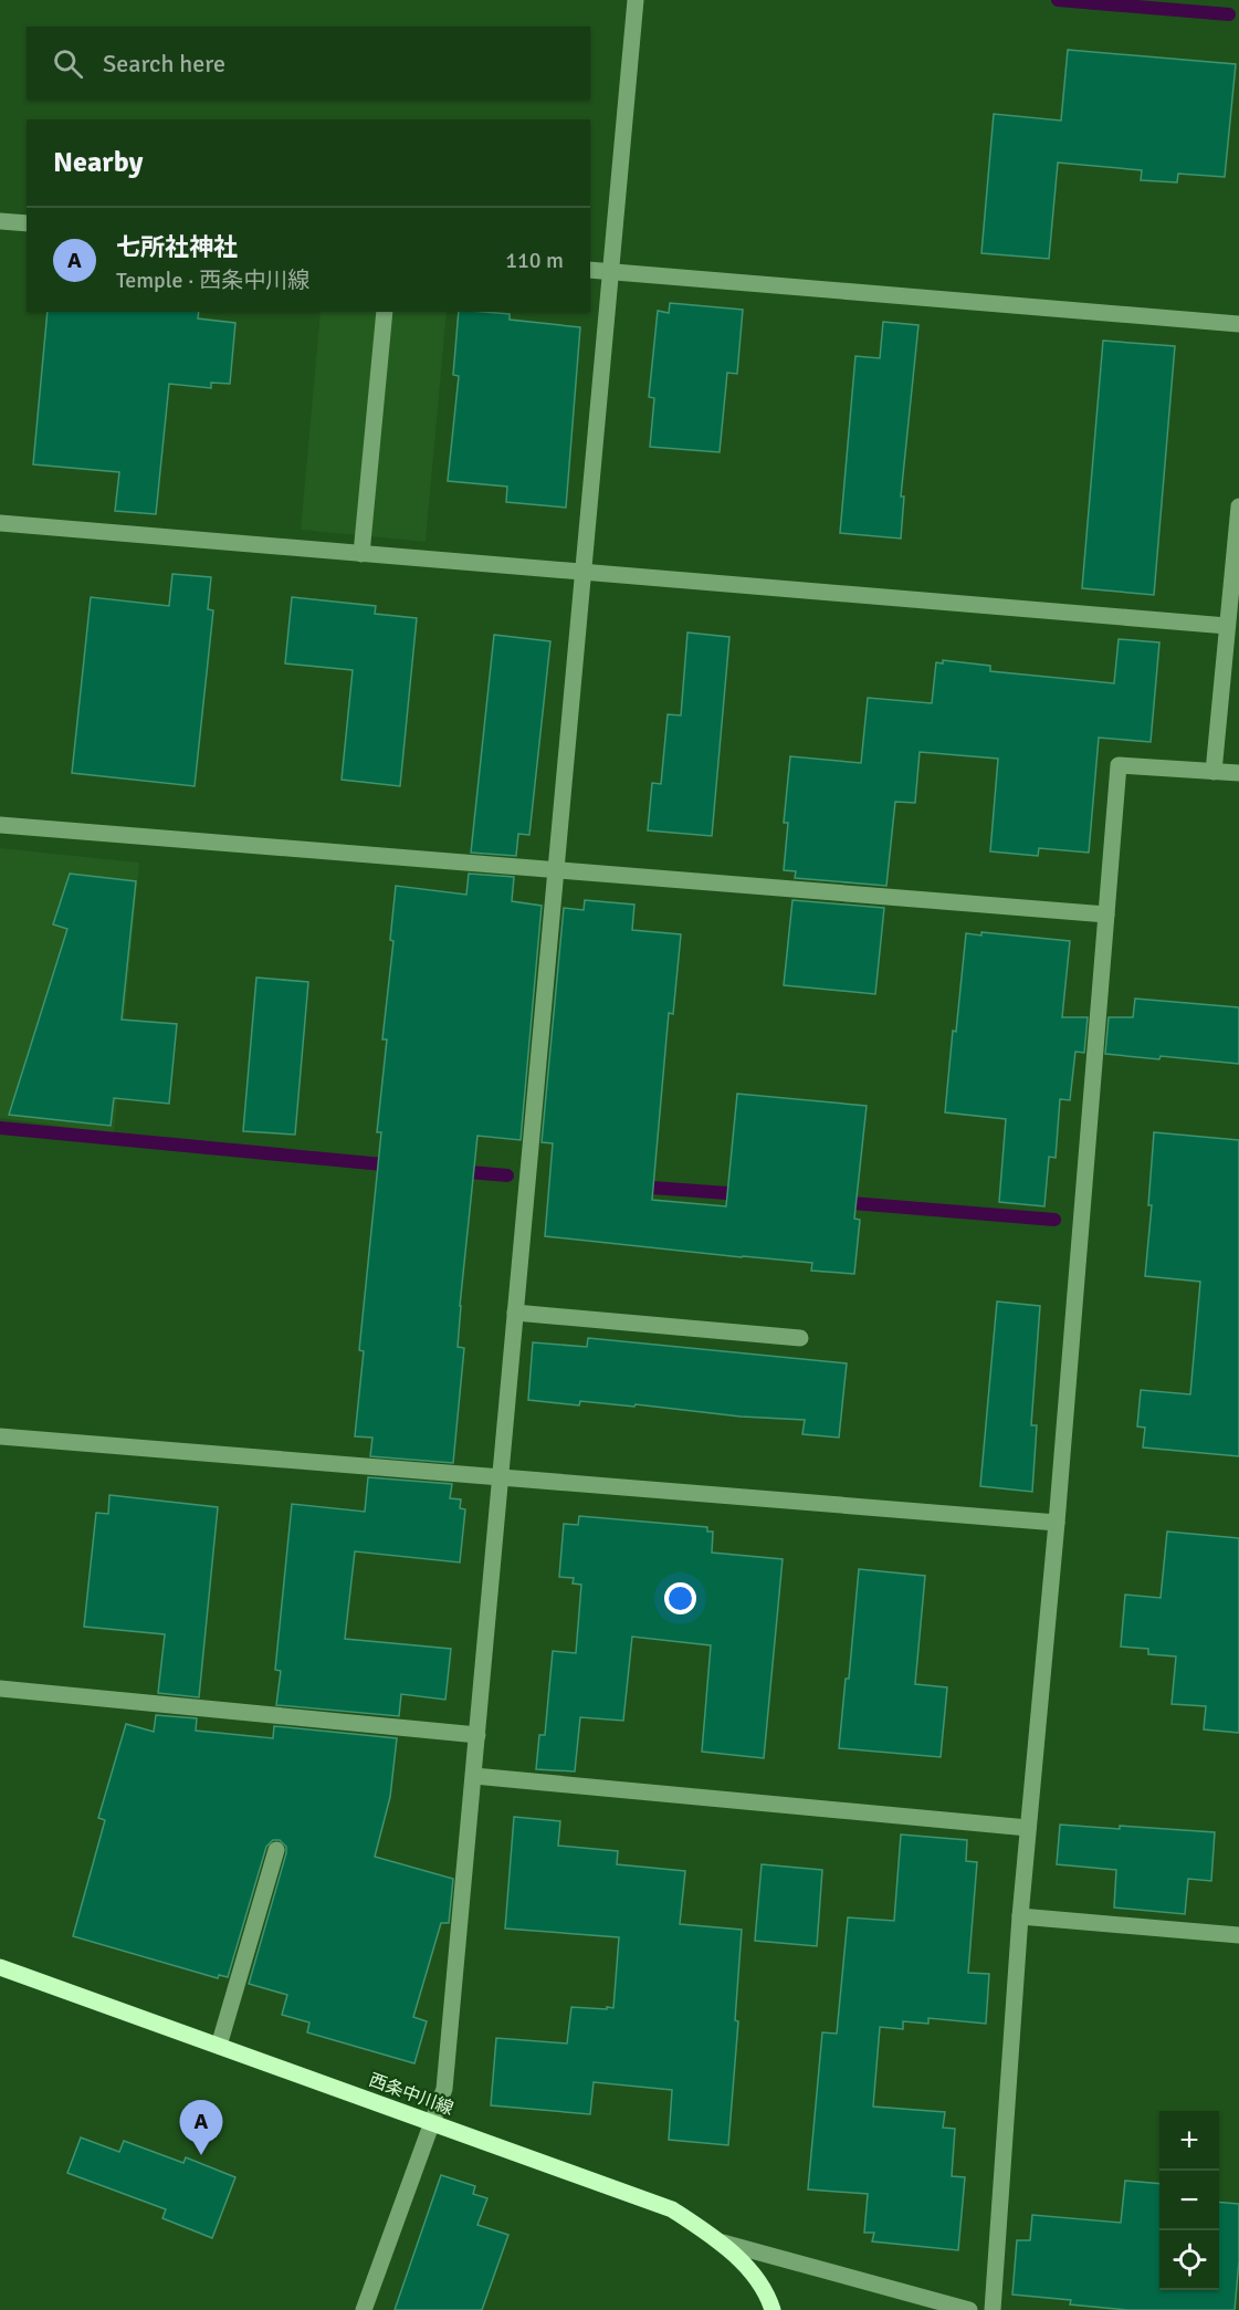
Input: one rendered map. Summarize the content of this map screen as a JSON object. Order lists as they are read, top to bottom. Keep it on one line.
{"streets":{"main road":["西条中川線"]},"page":{"search":"Search here","heading":"Nearby","list":[{"mark":"A","name":"七所社神社","note":"Temple · 西条中川線","value":"110 m"}],"pins":"A","map_buttons":["+","−"]}}
